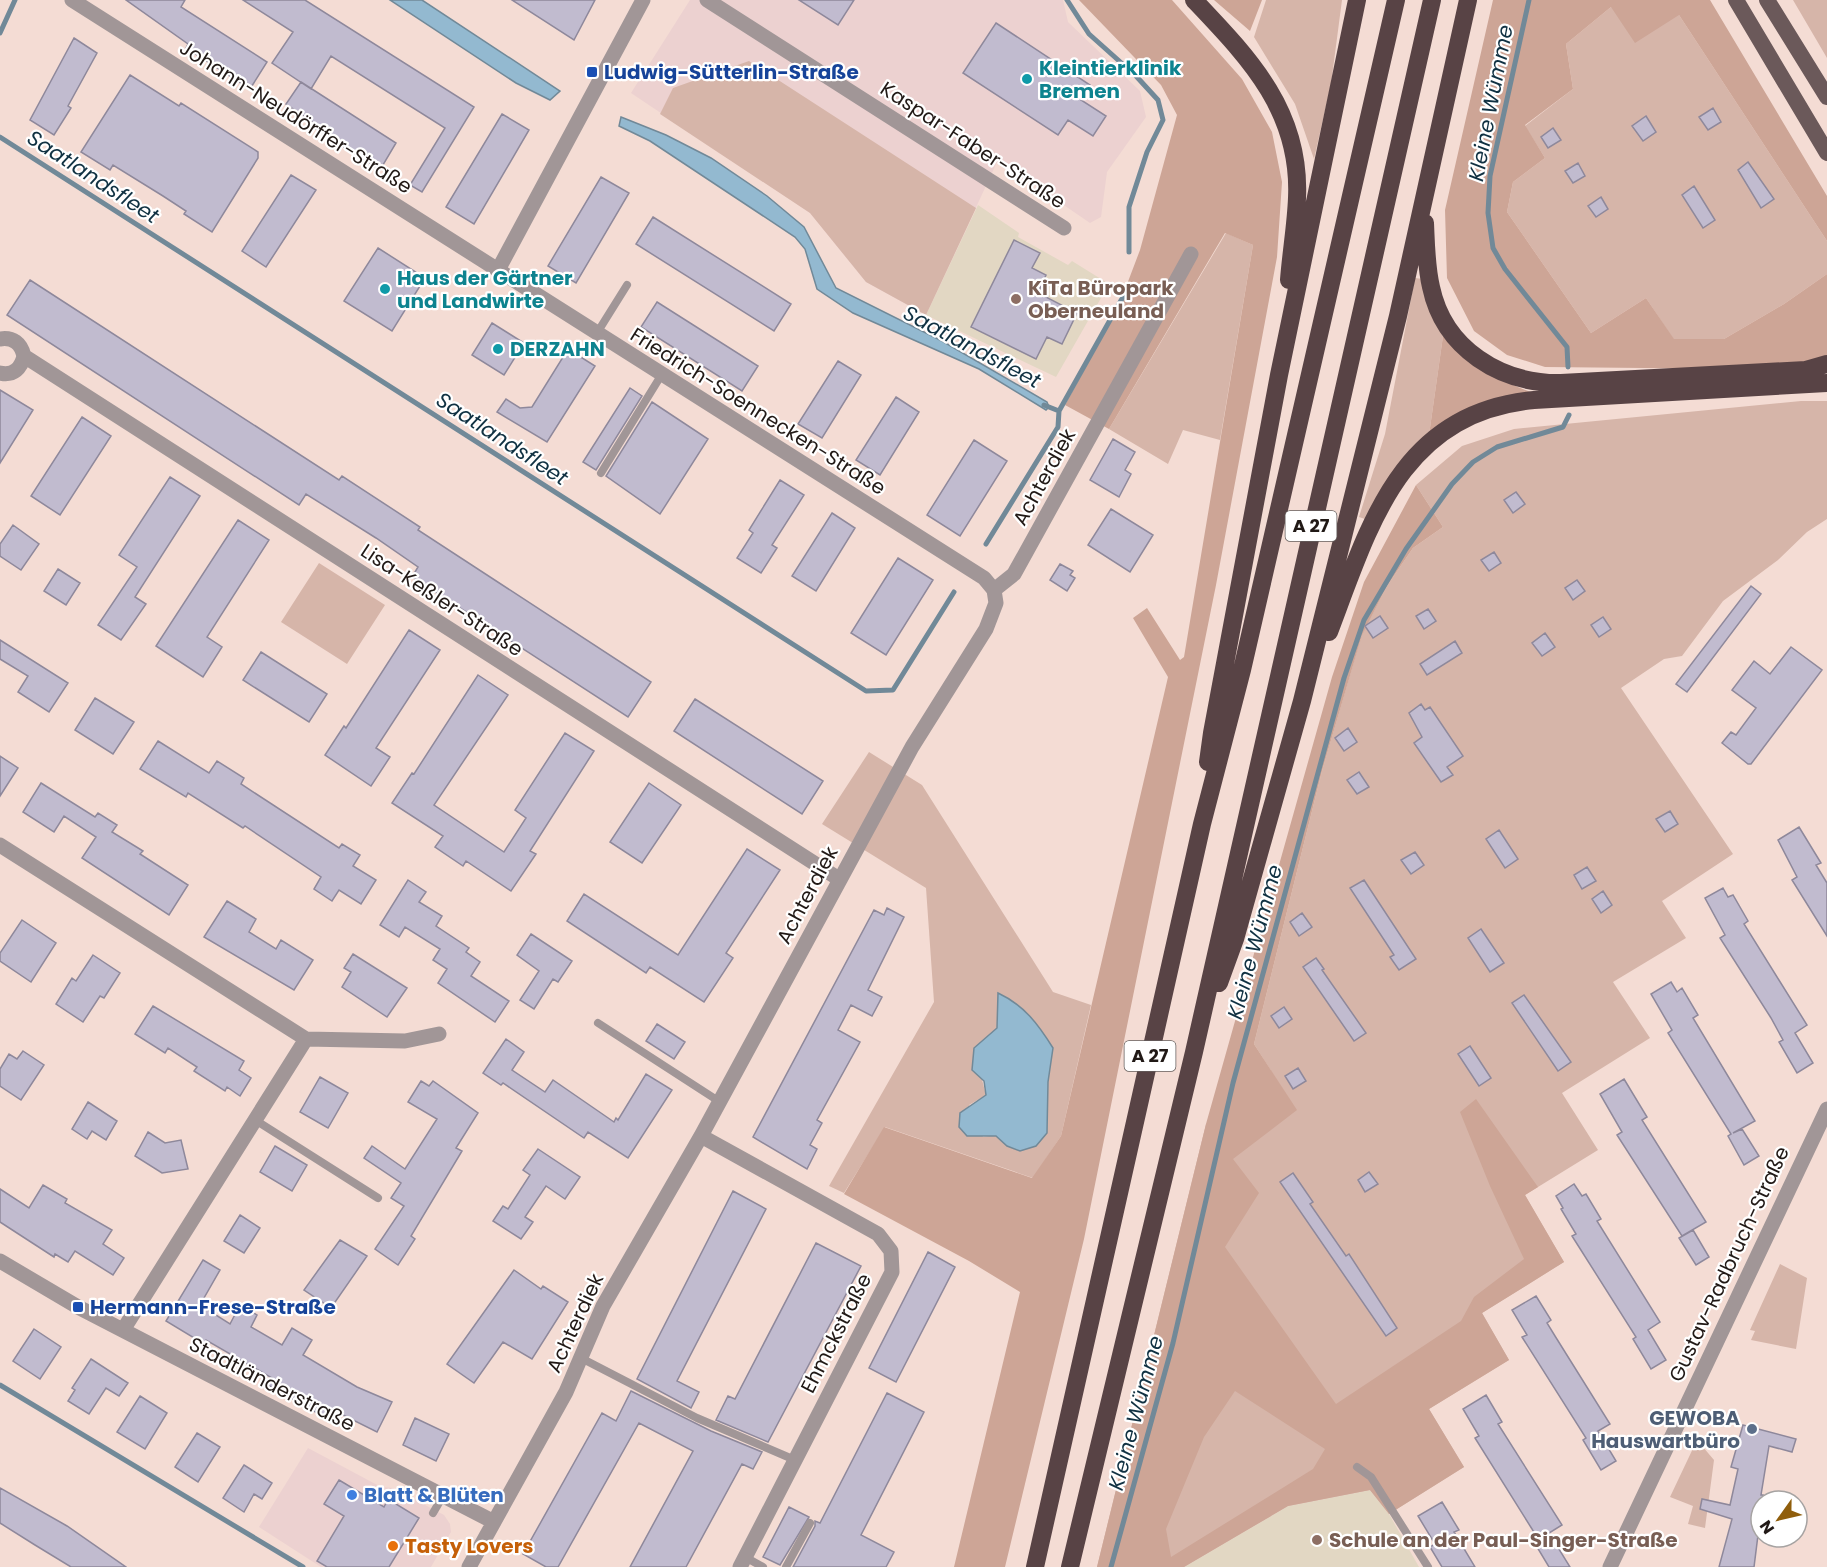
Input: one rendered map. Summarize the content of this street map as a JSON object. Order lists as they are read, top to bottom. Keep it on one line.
{"streets":{"highway":["A 27"],"street":["Johann-Neudörffer-Straße","Kaspar-Faber-Straße","Friedrich-Soennecken-Straße","Achterdiek","Lisa-Keßler-Straße","Gustav-Radbruch-Straße","Ehmckstraße","Stadtländerstraße"]},"crossings":[["Johann-Neudörffer-Straße","Friedrich-Soennecken-Straße"],["Friedrich-Soennecken-Straße","Achterdiek"],["Achterdiek","Lisa-Keßler-Straße"],["Achterdiek","Ehmckstraße"],["Achterdiek","Stadtländerstraße"]],"water":["Kleine Wümme","Saatlandsfleet"],"places":{"transit":["Ludwig-Sütterlin-Straße","Hermann-Frese-Straße"],"other":["Kleintierklinik Bremen","Haus der Gärtner und Landwirte","KiTa Büropark Oberneuland","DERZAHN","GEWOBA Hauswartbüro","Blatt & Blüten","Schule an der Paul-Singer-Straße","Tasty Lovers"]},"north":"bottom left"}
